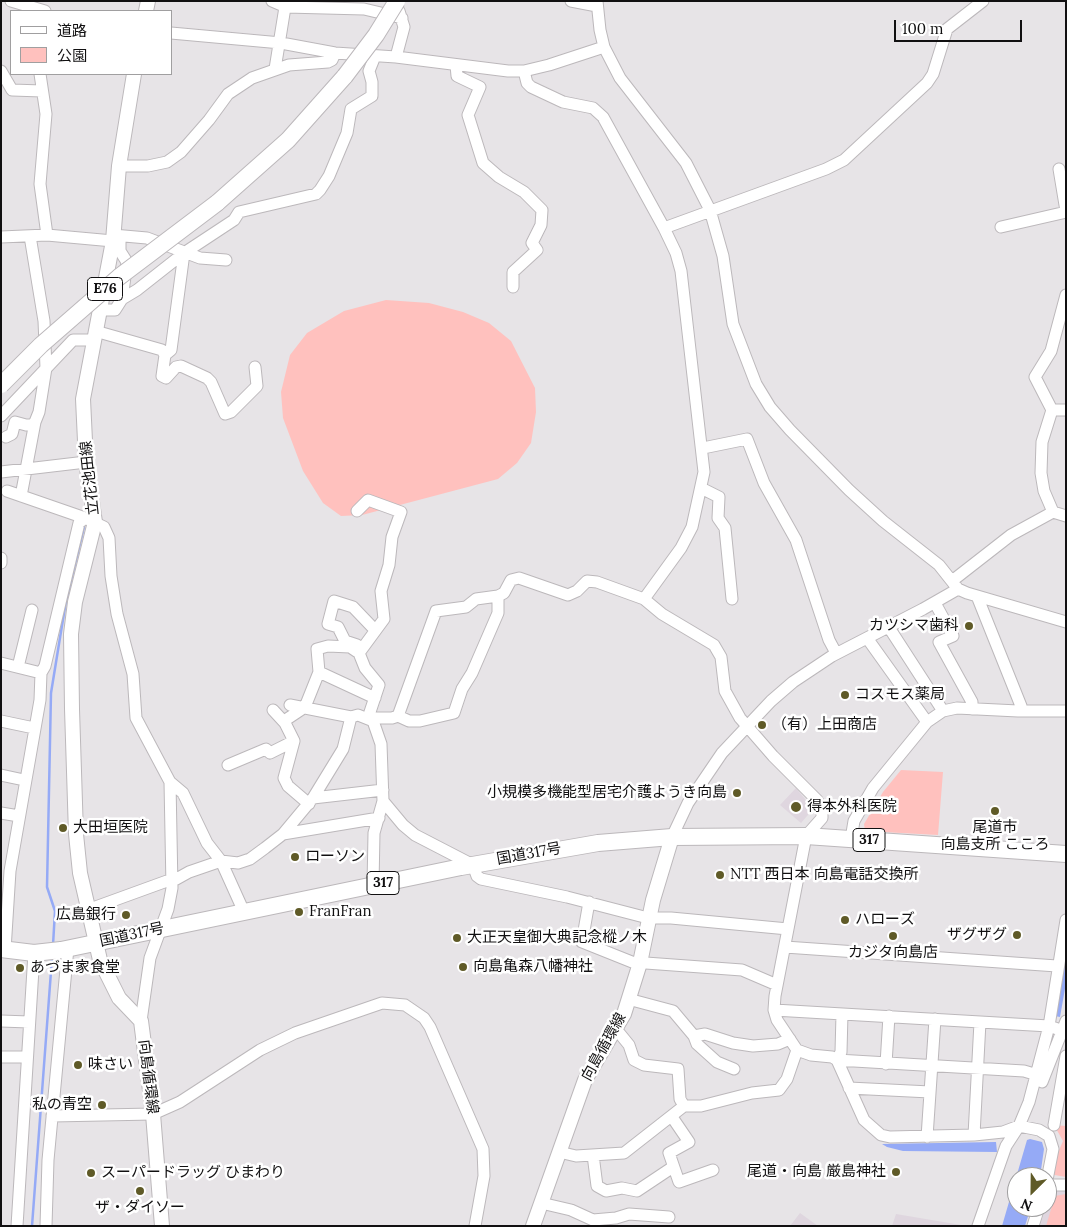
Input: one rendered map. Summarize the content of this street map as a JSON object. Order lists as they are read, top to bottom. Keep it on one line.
{"streets":{"highway":["E76","317","国道317号"],"main road":["立花池田線","向島循環線"]},"crossings":[["立花池田線","国道317号"],["立花池田線","向島循環線"],["国道317号","向島循環線"]],"places":["カツシマ歯科","コスモス薬局","（有）上田商店","小規模多機能型居宅介護ようき向島","得本外科医院","尾道市 向島支所 こころ","大田垣医院","ローソン","NTT 西日本 向島電話交換所","FranFran","広島銀行","ハローズ","ザグザグ","カジタ向島店","大正天皇御大典記念樅ノ木","向島亀森八幡神社","あづま家食堂","味さい","私の青空","尾道・向島 厳島神社","スーパードラッグ ひまわり","ザ・ダイソー"],"legend":["道路","公園"],"scale_bar":"100 m","north":"bottom left"}
